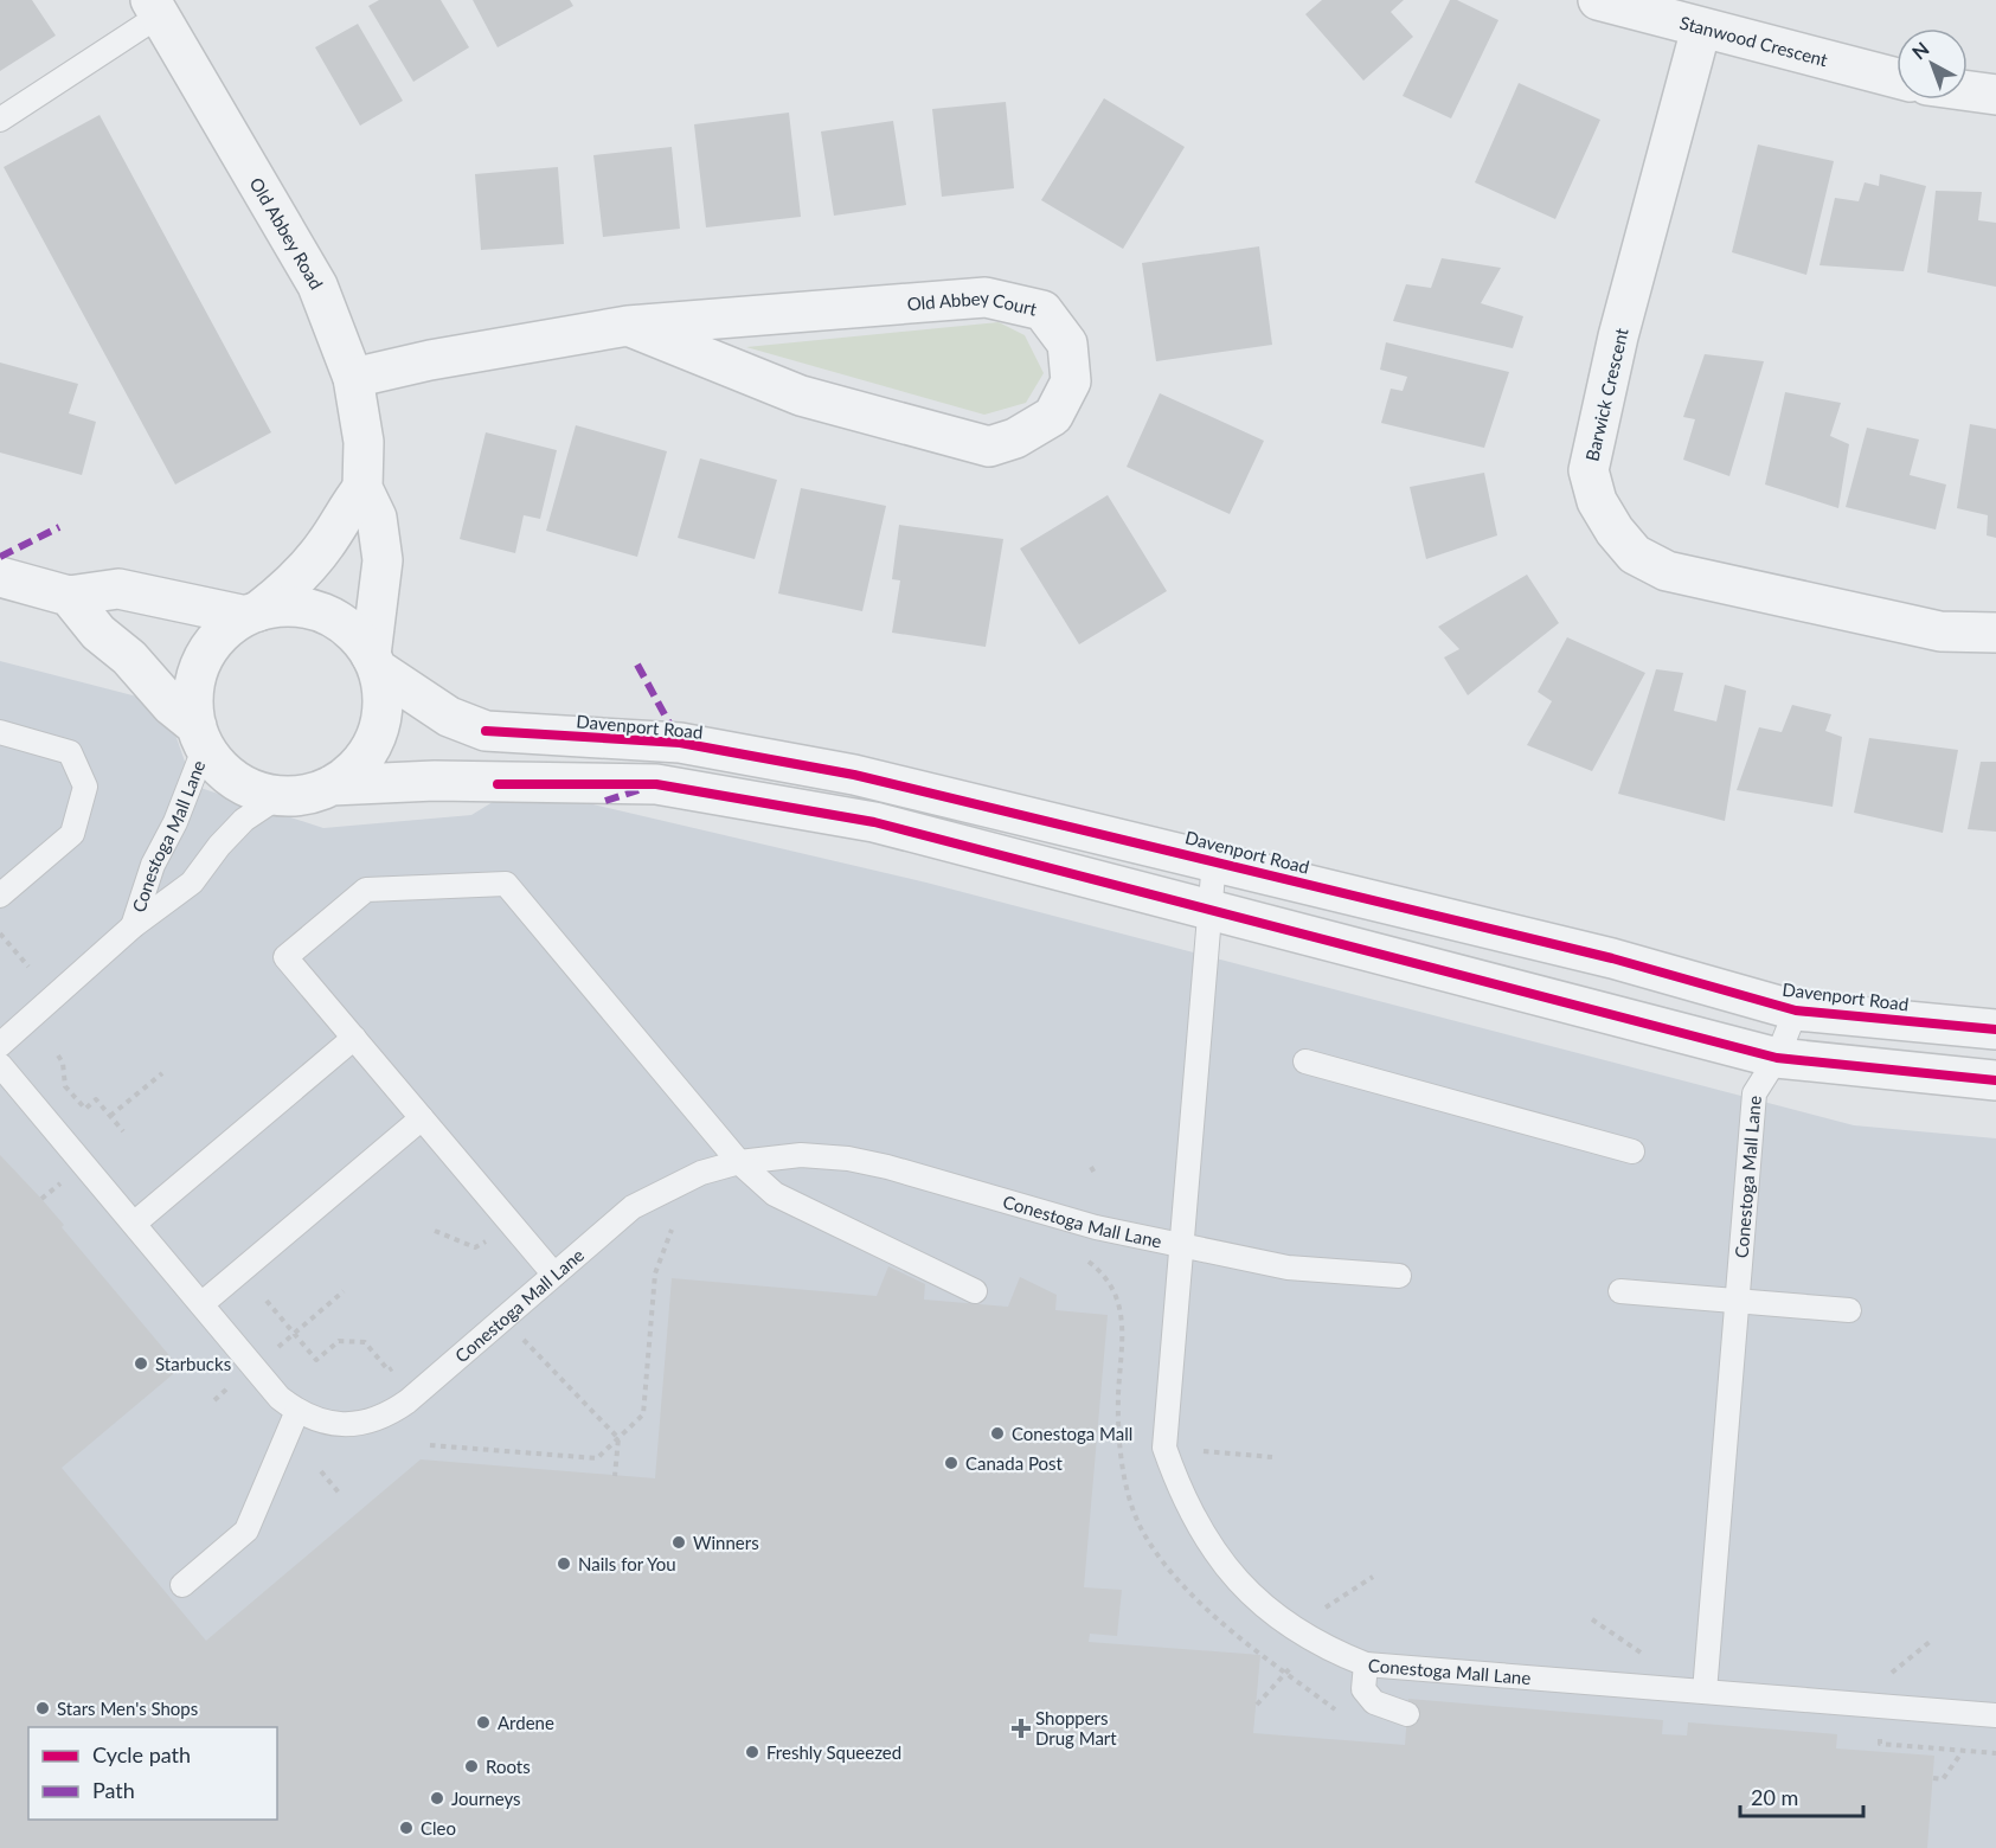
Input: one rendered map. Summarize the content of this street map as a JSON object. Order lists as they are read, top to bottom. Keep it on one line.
{"streets":{"street":["Stanwood Crescent","Old Abbey Road","Old Abbey Court","Barwick Crescent","Davenport Road"],"lane":["Conestoga Mall Lane"]},"crossings":[["Stanwood Crescent","Barwick Crescent"],["Old Abbey Road","Old Abbey Court"],["Old Abbey Road","Davenport Road"],["Old Abbey Road","Conestoga Mall Lane"],["Davenport Road","Conestoga Mall Lane"]],"places":{"other":["Starbucks","Conestoga Mall","Canada Post","Winners","Nails for You","Stars Men's Shops","Ardene","Freshly Squeezed","Roots","Journeys","Cleo"],"health":["Shoppers Drug Mart"]},"legend":["Cycle path","Path"],"scale_bar":"20 m","north":"top left"}
